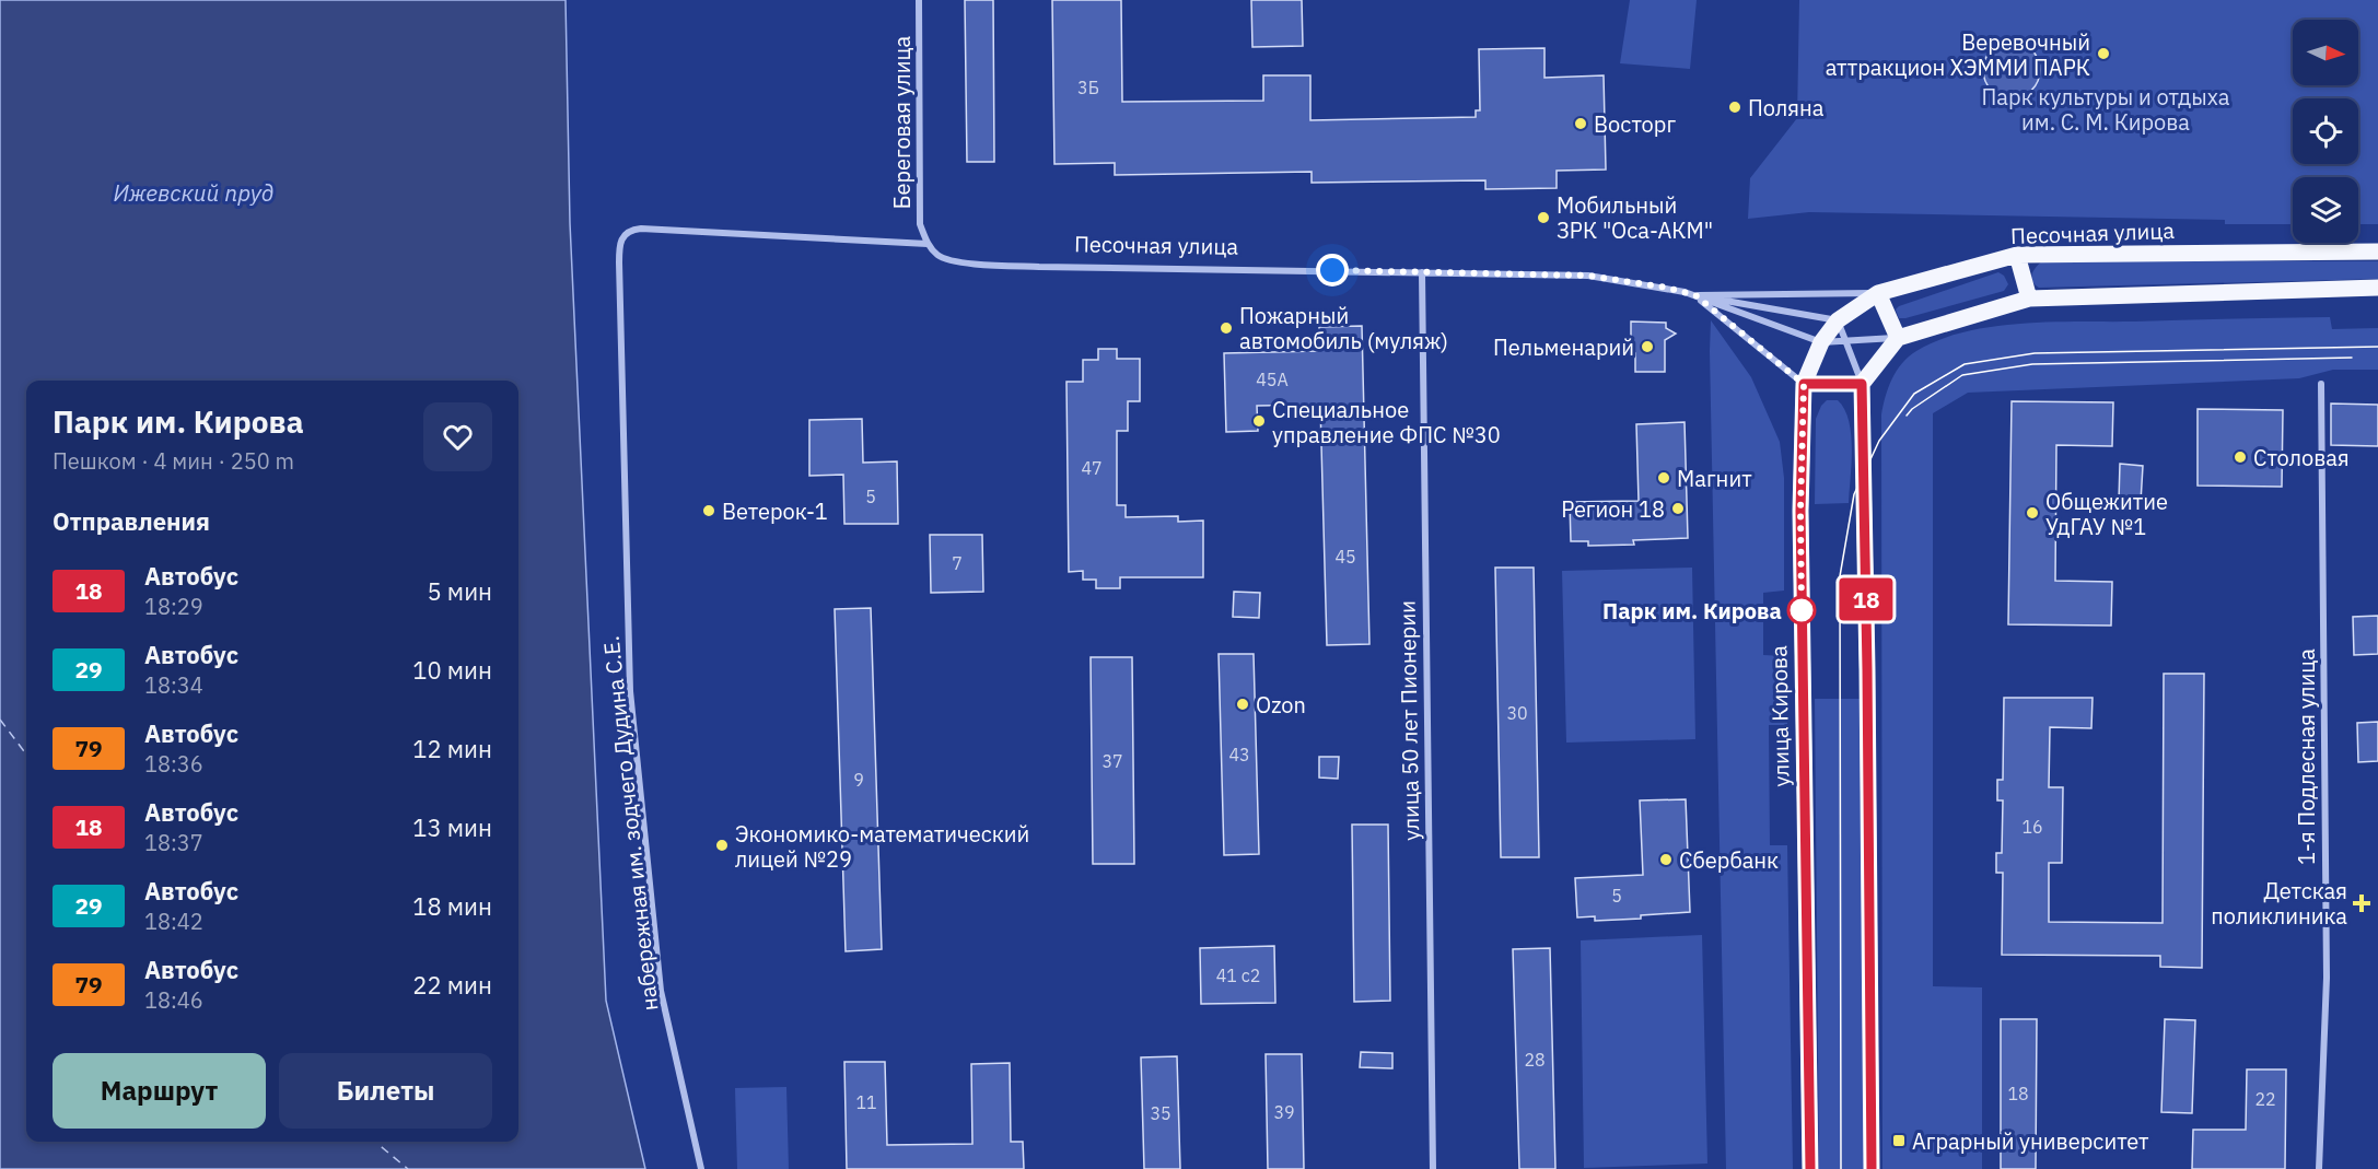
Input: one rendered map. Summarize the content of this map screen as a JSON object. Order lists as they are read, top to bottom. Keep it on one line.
{"streets":{"main road":["Песочная улица","улица Кирова"],"street":["Береговая улица","улица 50 лет Пионерии","1-я Подлесная улица","набережная им. зодчего Дудина С.Е."]},"crossings":[["Береговая улица","Песочная улица"],["Береговая улица","набережная им. зодчего Дудина С.Е."],["Песочная улица","улица Кирова"],["Песочная улица","улица 50 лет Пионерии"],["Песочная улица","набережная им. зодчего Дудина С.Е."]],"water":["Ижевский пруд"],"parks":["Парк культуры и отдыха им. С. М. Кирова"],"places":{"other":["Веревочный аттракцион ХЭММИ ПАРК","Поляна","Восторг","Мобильный ЗРК \"Оса-АКМ\"","Пожарный автомобиль (муляж)","Пельменарий","Специальное управление ФПС №30","Столовая","Магнит","Регион 18","Ветерок-1","Общежитие УдГАУ №1","Парк им. Кирова","Ozon","Экономико-математический лицей №29","Сбербанк"],"health":["Детская поликлиника"],"transit":["Аграрный университет"]},"lines":["bus line 18"],"house_numbers":["3Б","45А","47","5","45","7","30","43","37","9","16","5","41 с2","28","18","22","11","39","35"],"north":"right","page":{"on_map":"18","heading":[["Парк им. Кирова","Пешком · 4 мин · 250 m"],"Отправления"],"list":[{"mark":"18","name":"Автобус","note":"18:29","value":"5 мин"},{"mark":"29","name":"Автобус","note":"18:34","value":"10 мин"},{"mark":"79","name":"Автобус","note":"18:36","value":"12 мин"},{"mark":"18","name":"Автобус","note":"18:37","value":"13 мин"},{"mark":"29","name":"Автобус","note":"18:42","value":"18 мин"},{"mark":"79","name":"Автобус","note":"18:46","value":"22 мин"}],"buttons":["Маршрут","Билеты"]}}
